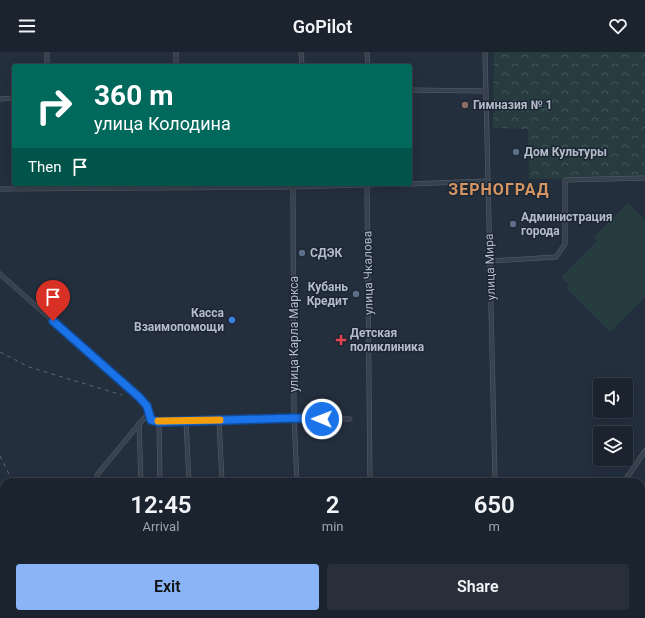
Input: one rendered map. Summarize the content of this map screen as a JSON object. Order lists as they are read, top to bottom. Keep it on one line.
{"streets":{"street":["улица Мира","улица Чкалова","улица Карла Маркса"]},"districts":["ЗЕРНОГРАД"],"places":{"other":["Гимназия № 1","Дом Культуры","Администрация города","СДЭК","Кубань Кредит","Касса Взаимопомощи"],"health":["Детская поликлиника"]},"page":{"header":"GoPilot","turn":["360 m","улица Колодина"],"then":"Then","eta":["12:45","Arrival","2","min","650","m"],"buttons":["Exit","Share"]}}
